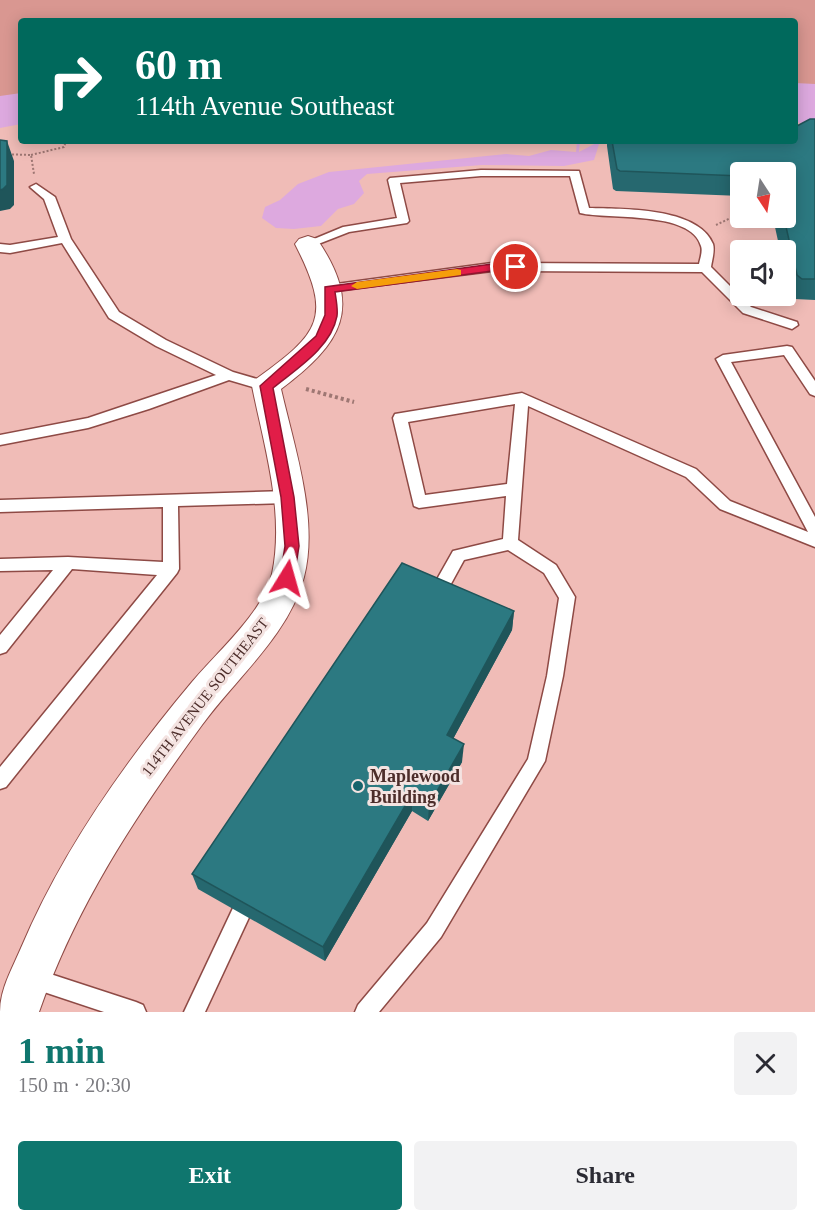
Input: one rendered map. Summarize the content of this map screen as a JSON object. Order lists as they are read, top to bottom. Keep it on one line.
{"streets":{"street":["114TH AVENUE SOUTHEAST"]},"places":["Maplewood Building"],"north":"bottom","page":{"turn":["60 m","114th Avenue Southeast"],"heading":["1 min","150 m · 20:30"],"buttons":["Exit","Share"]}}
